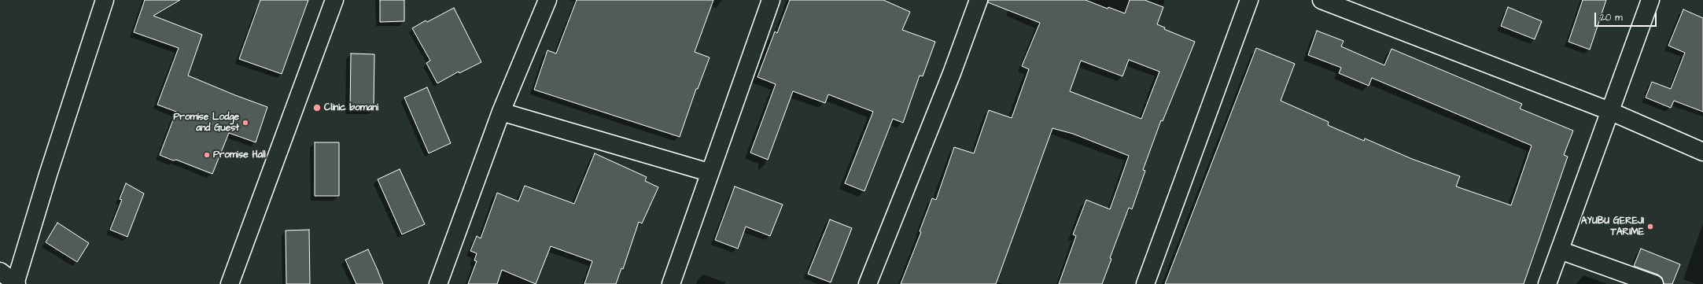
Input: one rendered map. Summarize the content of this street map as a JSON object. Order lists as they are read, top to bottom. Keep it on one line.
{"places":["Clinic bomani","Promise Lodge and Guest","Promise Hall","AYUBU GEREJI TARIME"],"scale_bar":"20 m"}
